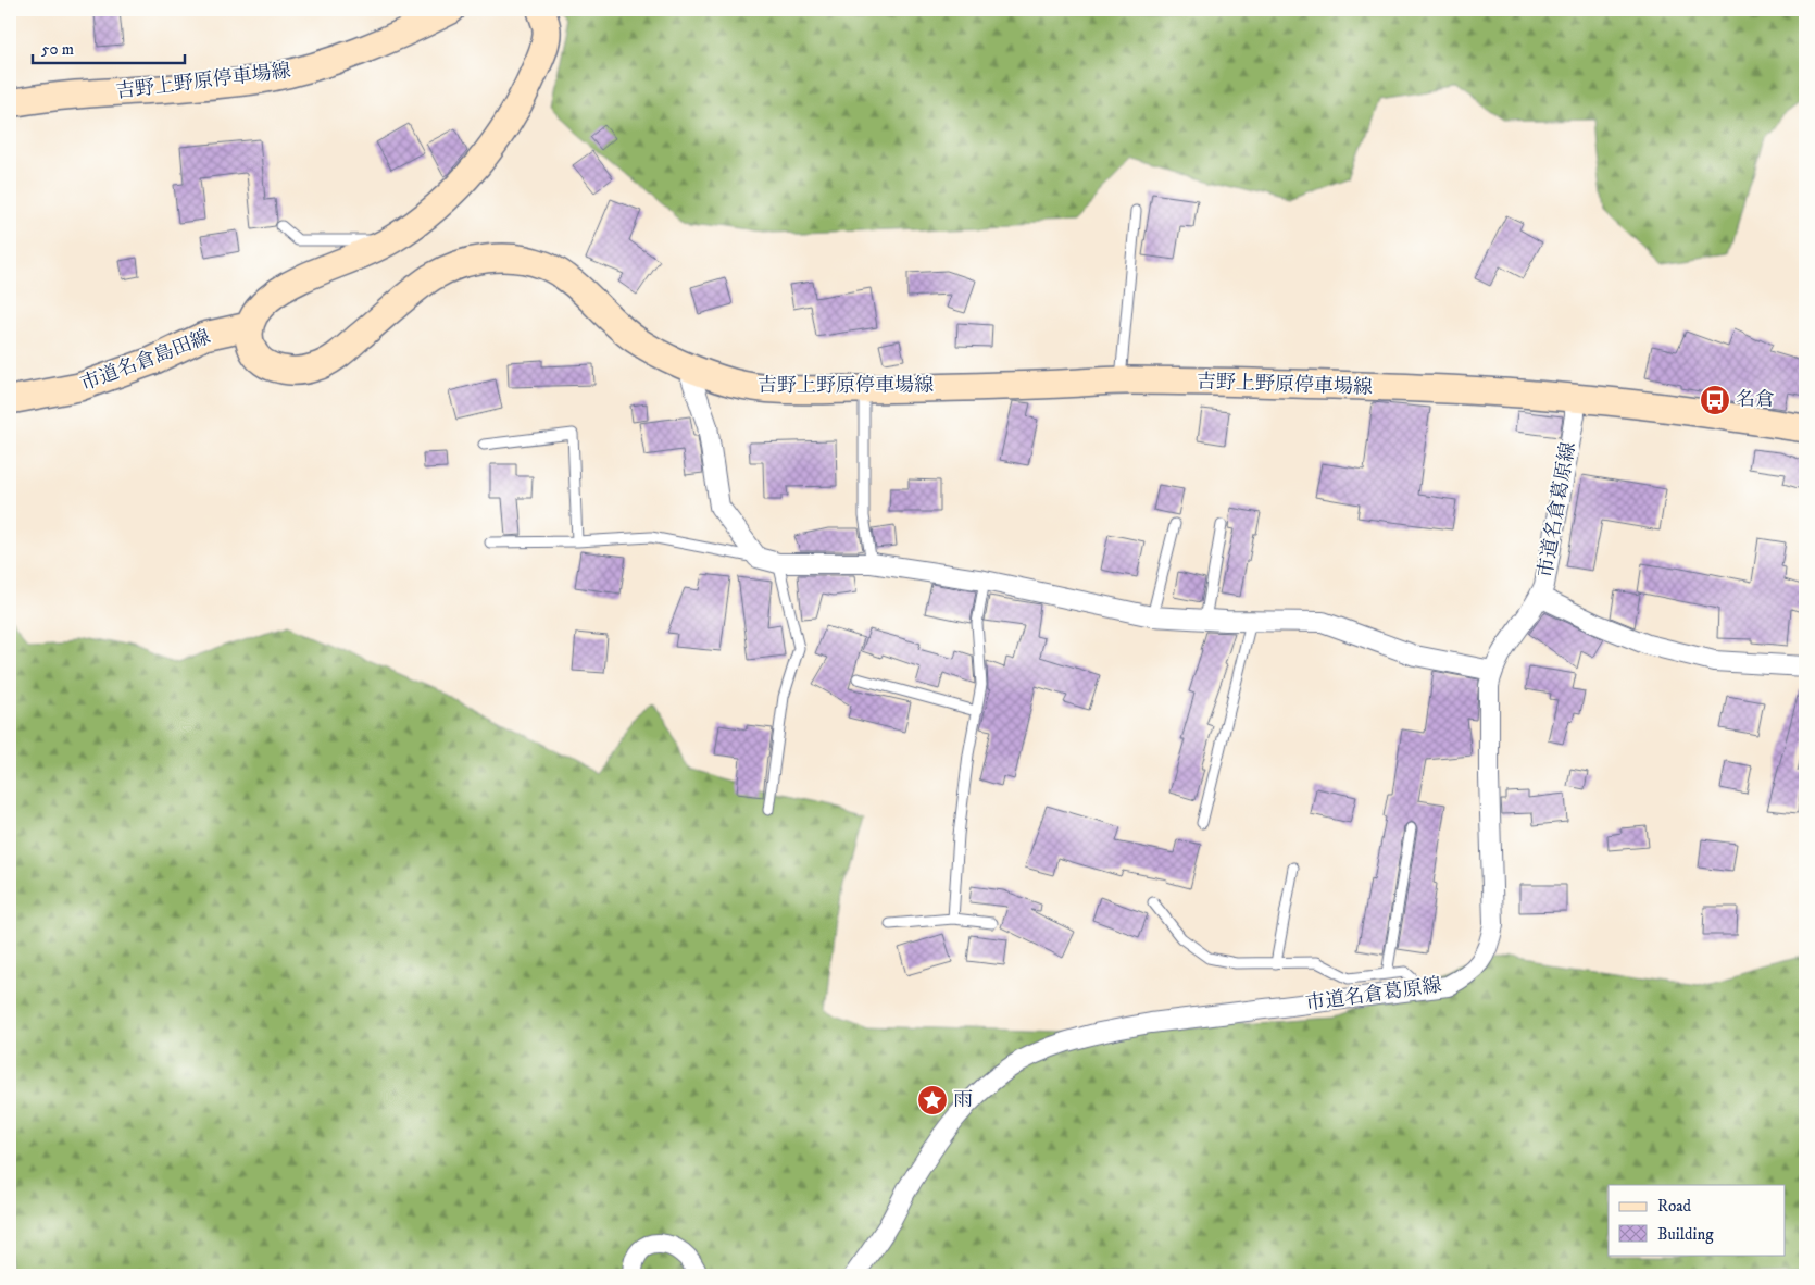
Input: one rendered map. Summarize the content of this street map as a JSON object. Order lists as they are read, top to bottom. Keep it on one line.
{"streets":{"main road":["吉野上野原停車場線","市道名倉島田線"],"street":["市道名倉葛原線"]},"crossings":[["吉野上野原停車場線","市道名倉島田線"],["吉野上野原停車場線","市道名倉葛原線"]],"places":{"bus stop":["名倉"],"place":["雨"]},"legend":["Road","Building"],"scale_bar":"50 m"}
